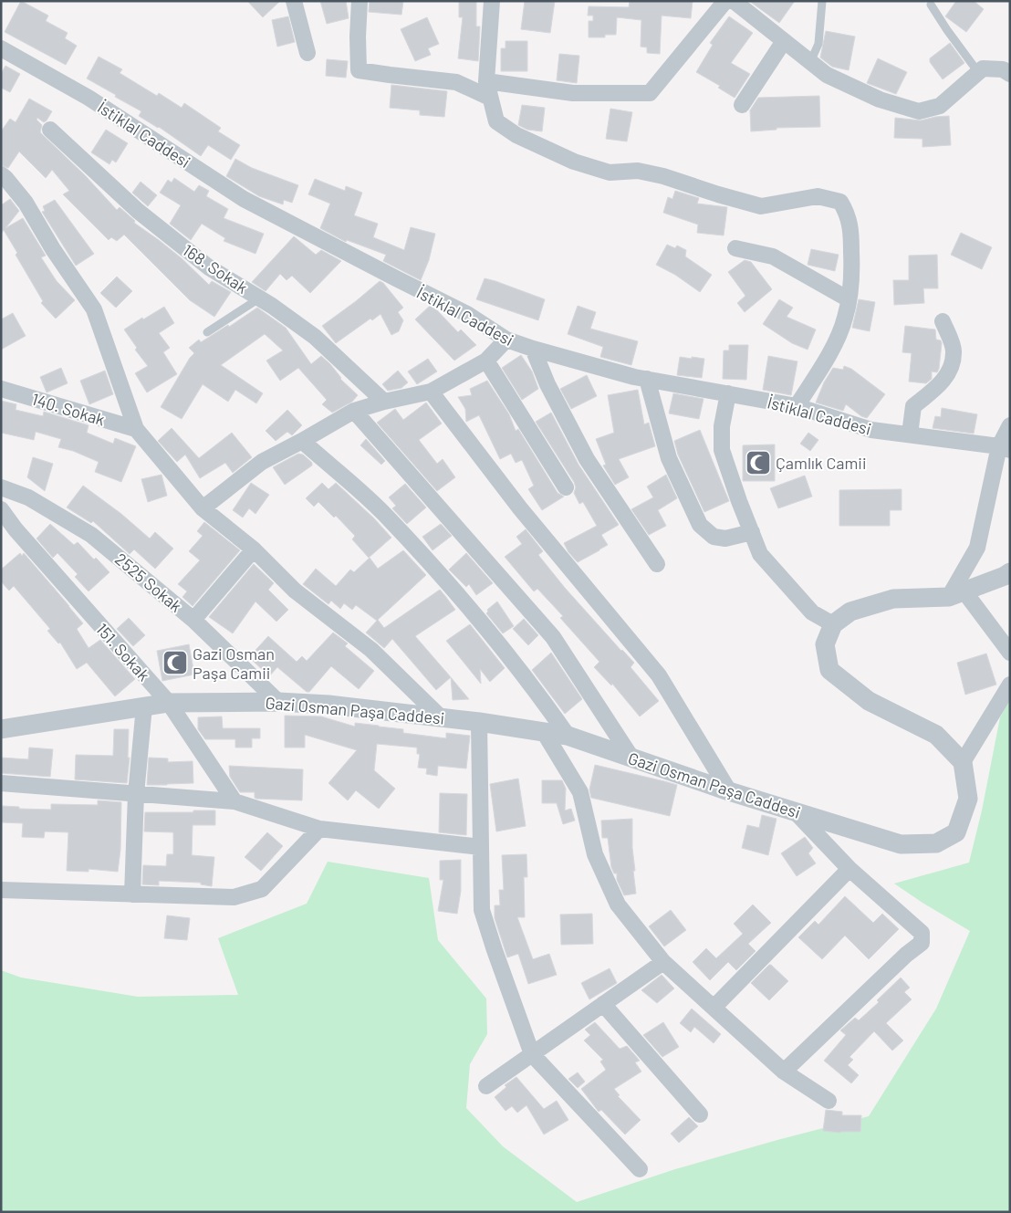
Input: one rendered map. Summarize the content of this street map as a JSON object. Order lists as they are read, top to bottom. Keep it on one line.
{"streets":{"street":["İstiklal Caddesi","168. Sokak","140. Sokak","2525 Sokak","151. Sokak","Gazi Osman Paşa Caddesi"]},"crossings":[["2525 Sokak","Gazi Osman Paşa Caddesi"],["151. Sokak","Gazi Osman Paşa Caddesi"]],"places":{"mosque":["Çamlık Camii","Gazi Osman Paşa Camii"]}}
